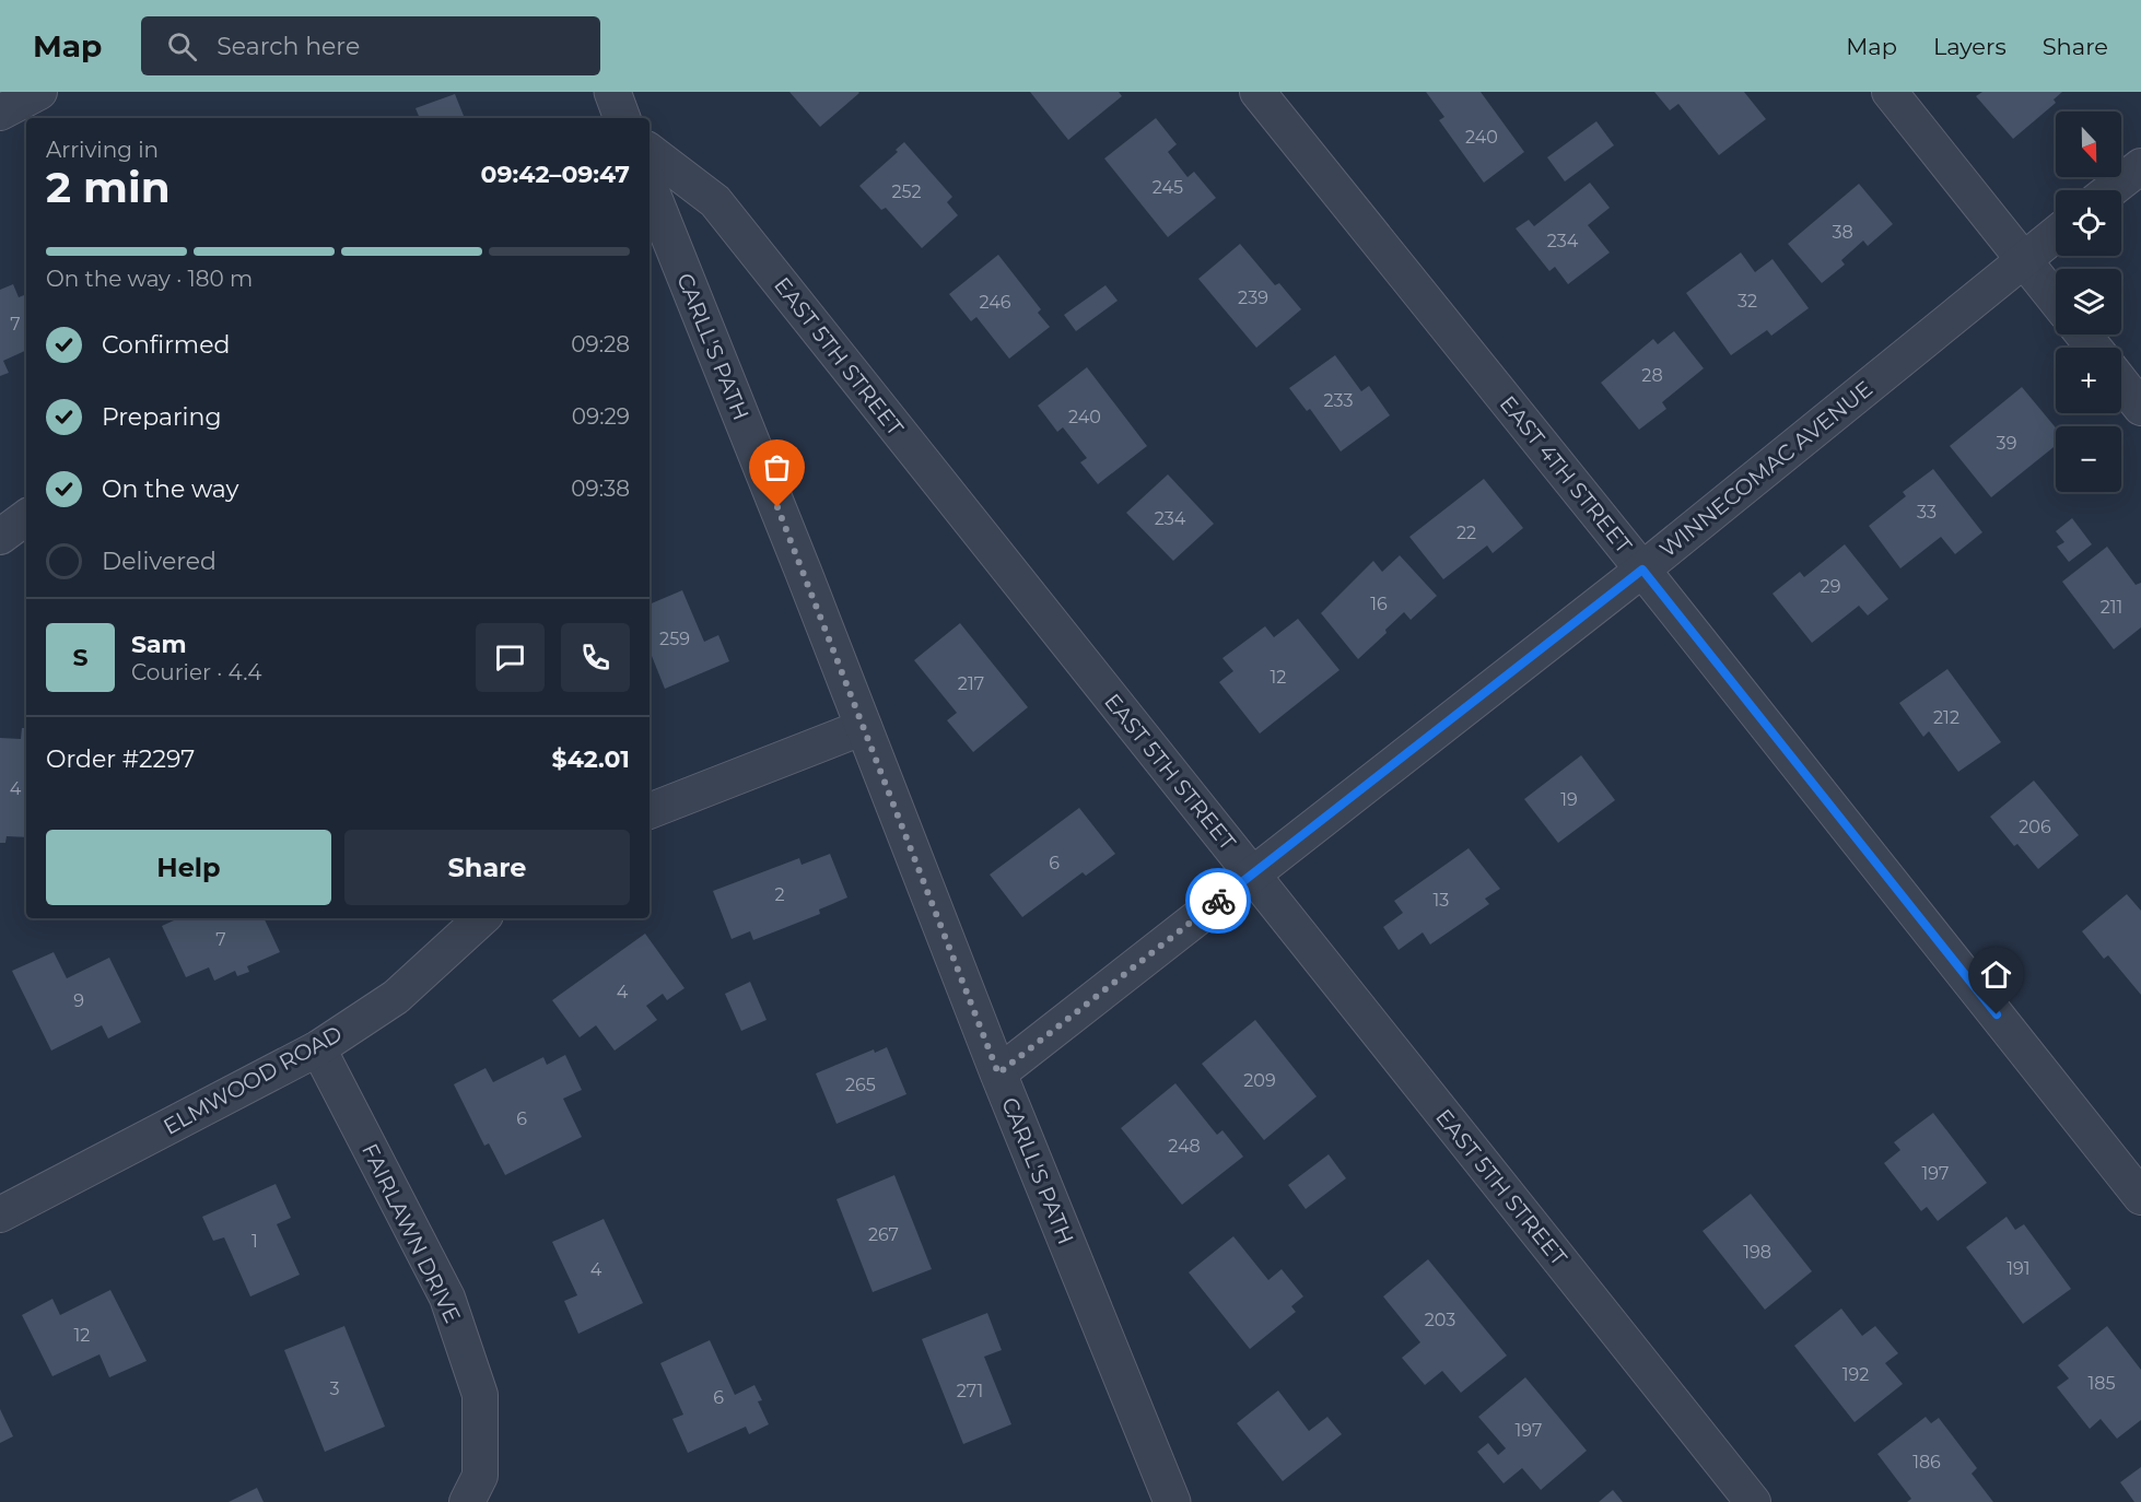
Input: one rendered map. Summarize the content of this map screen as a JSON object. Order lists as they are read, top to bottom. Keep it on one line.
{"streets":{"street":["CARLL'S PATH","EAST 5TH STREET","WINNECOMAC AVENUE","EAST 4TH STREET","ELMWOOD ROAD","FAIRLAWN DRIVE"]},"crossings":[["CARLL'S PATH","WINNECOMAC AVENUE"],["EAST 5TH STREET","WINNECOMAC AVENUE"],["WINNECOMAC AVENUE","EAST 4TH STREET"],["ELMWOOD ROAD","FAIRLAWN DRIVE"]],"house_numbers":["240","245","252","38","234","239","32","246","7","28","233","240","39","33","234","22","29","16","211","259","12","217","212","4","19","206","6","2","13","7","4","9","209","265","6","248","197","267","1","198","191","4","203","12","192","185","3","271","6","197","186"],"north":"bottom","page":{"header":"Map","search":"Search here","nav":["Map","Layers","Share"],"map_buttons":["+","−"],"heading":["2 min","Arriving in","09:42–09:47"],"panel":["Sam","Courier · 4.4","Order #2297","$42.01"],"bar":"On the way · 180 m","list":[["Confirmed","09:28"],["Preparing","09:29"],["On the way","09:38"],"Delivered"],"round":"S","buttons":["Help","Share"]}}
